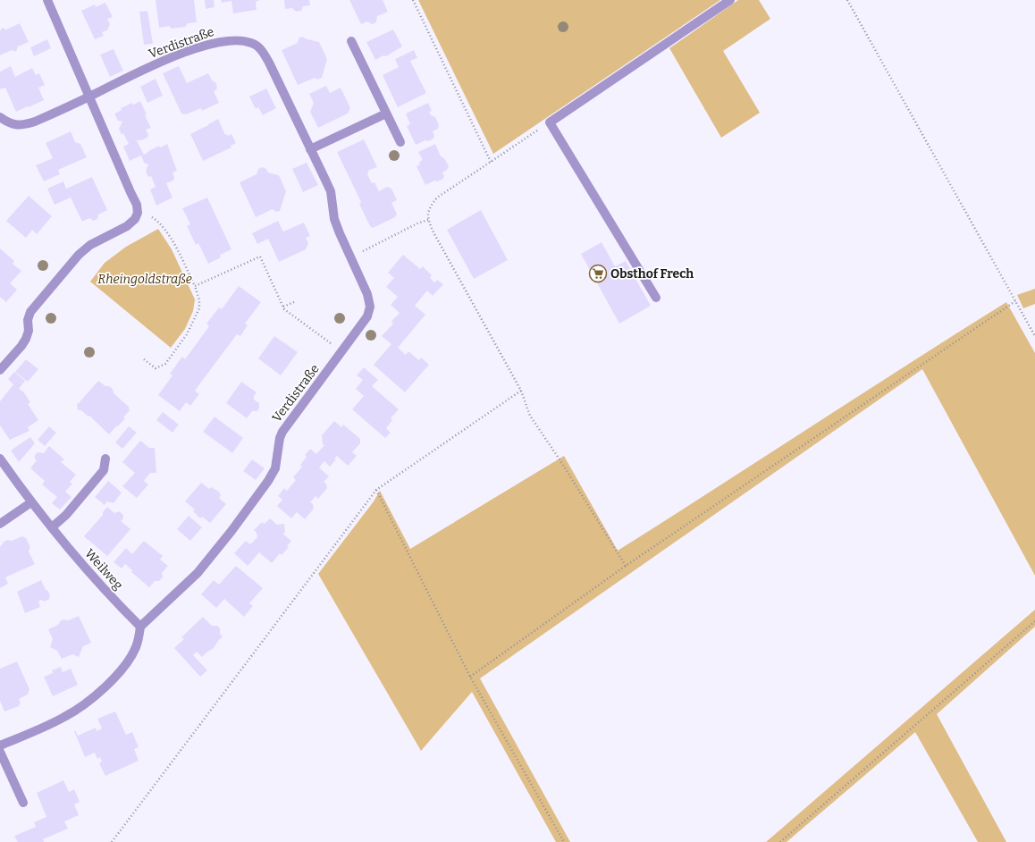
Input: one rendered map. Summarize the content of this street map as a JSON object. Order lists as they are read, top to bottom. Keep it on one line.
{"streets":{"street":["Verdistraße","Weilweg"]},"crossings":[["Verdistraße","Weilweg"]],"parks":["Rheingoldstraße"],"places":{"supermarket":["Obsthof Frech"]}}
